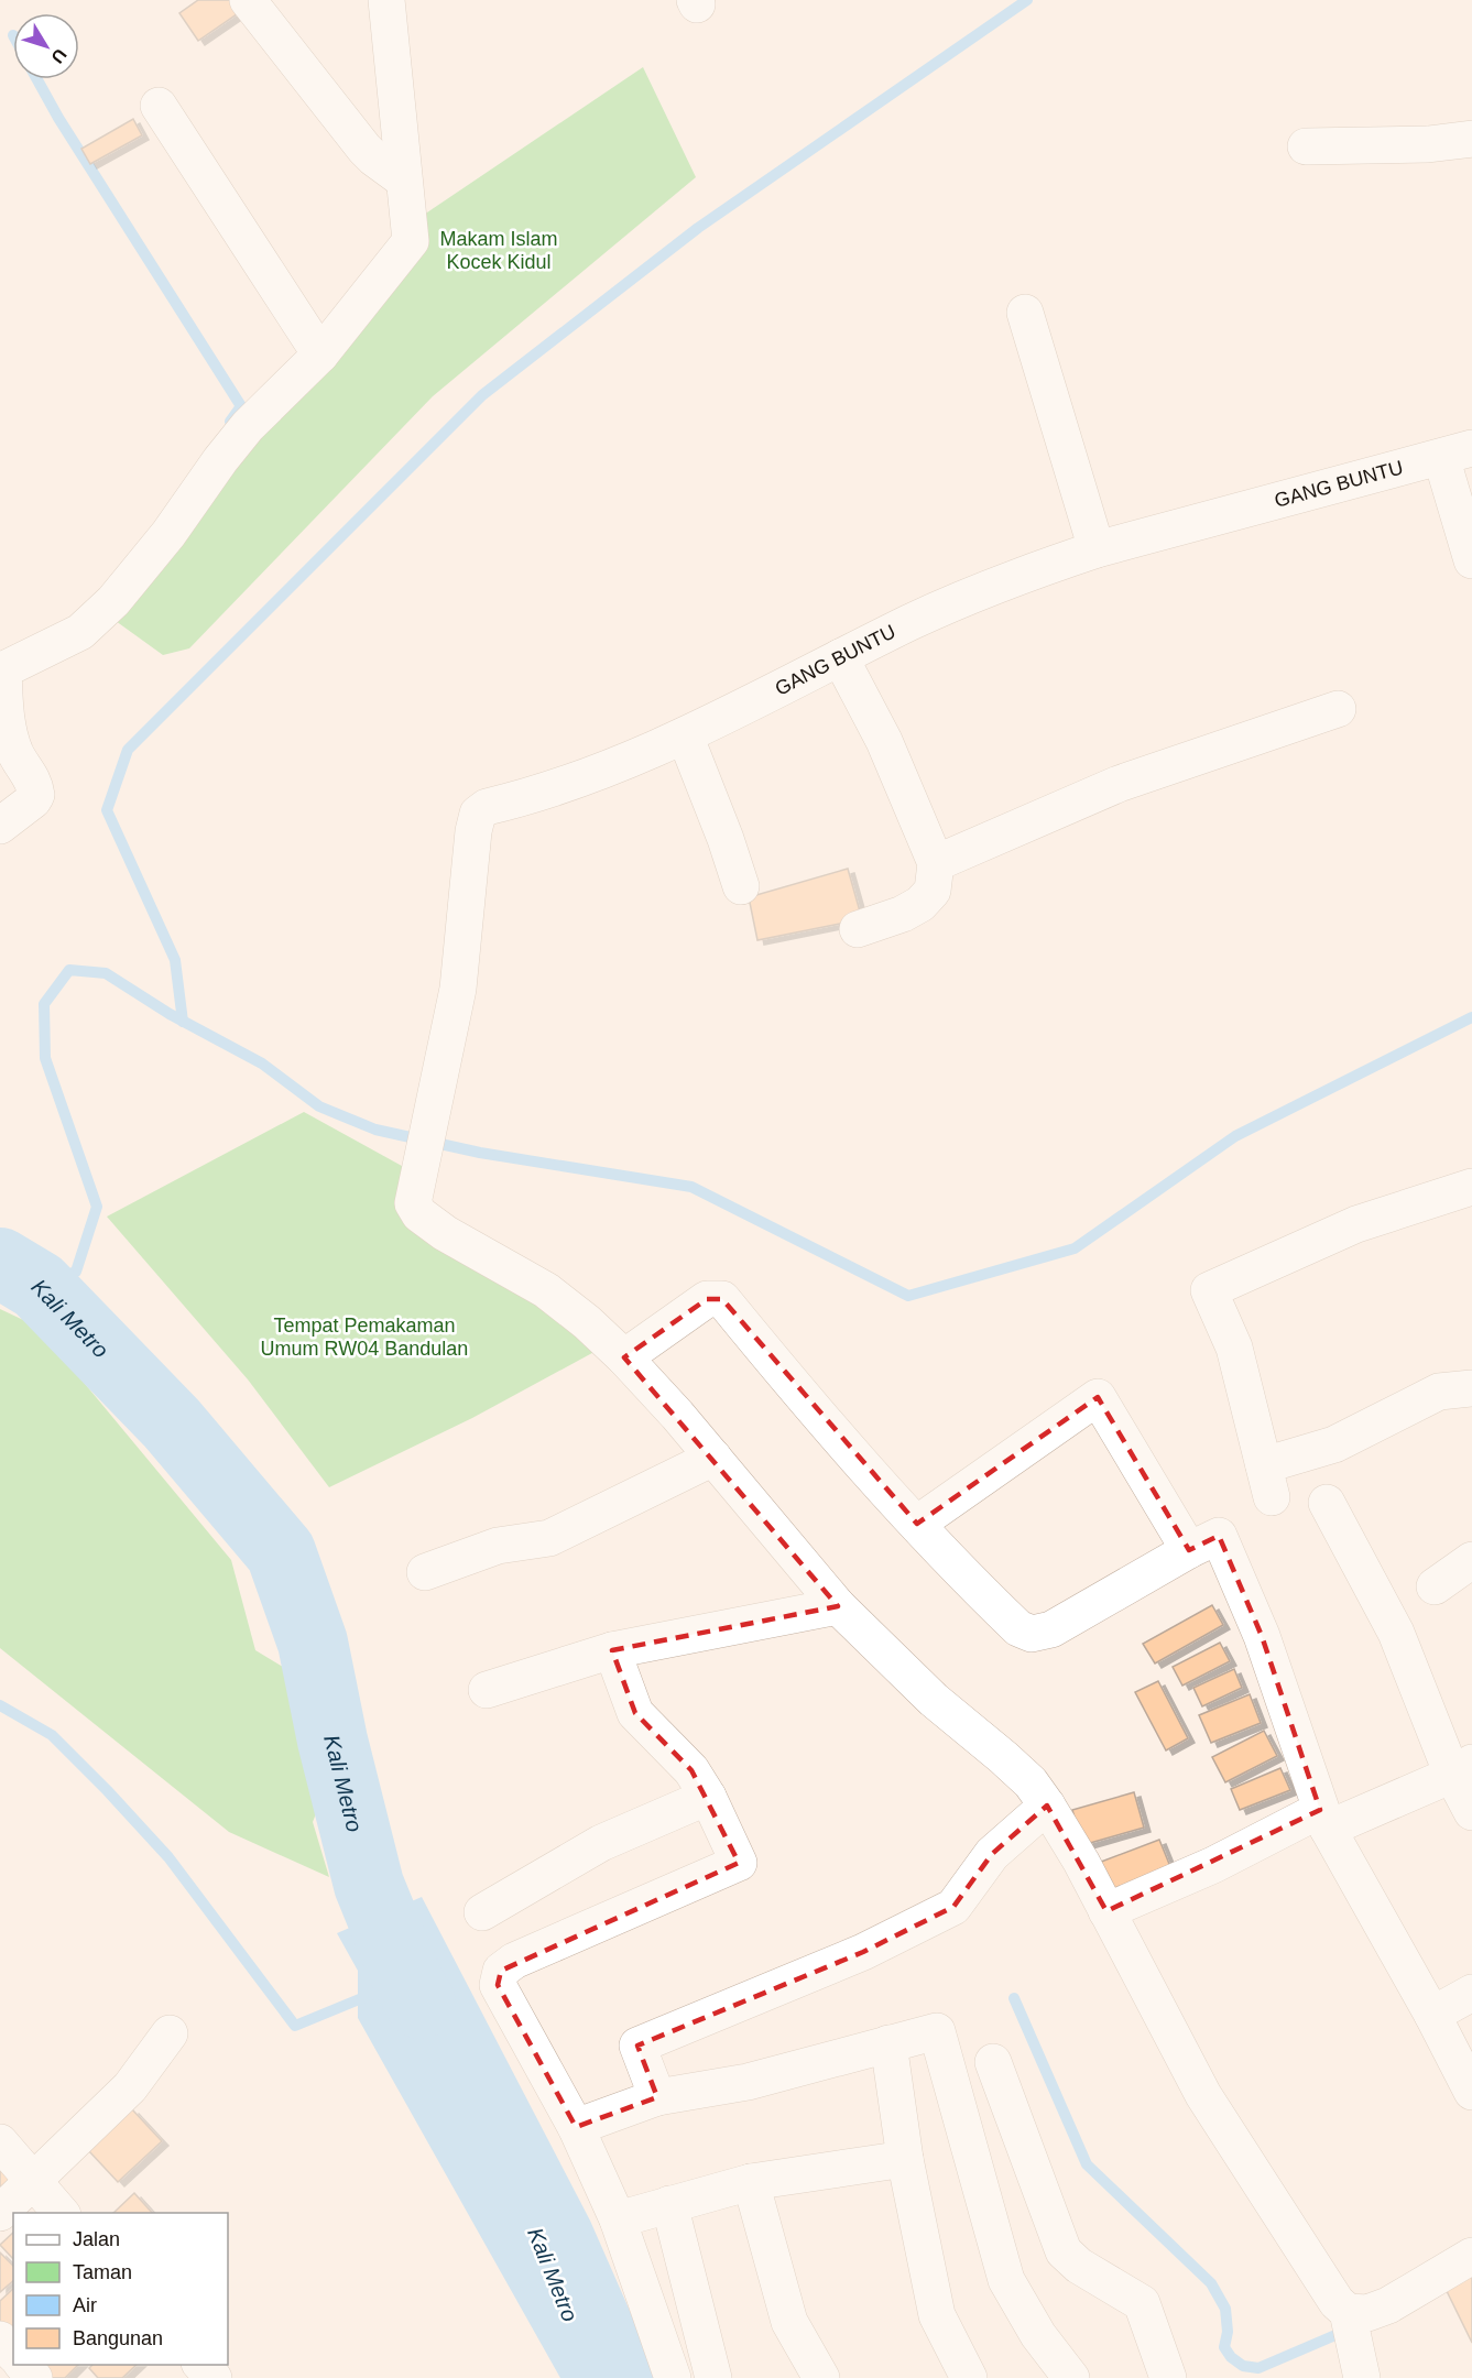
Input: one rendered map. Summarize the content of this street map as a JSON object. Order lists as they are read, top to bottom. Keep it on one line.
{"streets":{"street":["GANG BUNTU"]},"water":["Kali Metro"],"parks":["Makam Islam Kocek Kidul","Tempat Pemakaman Umum RW04 Bandulan"],"legend":["Jalan","Taman","Air","Bangunan"],"north":"bottom right"}
